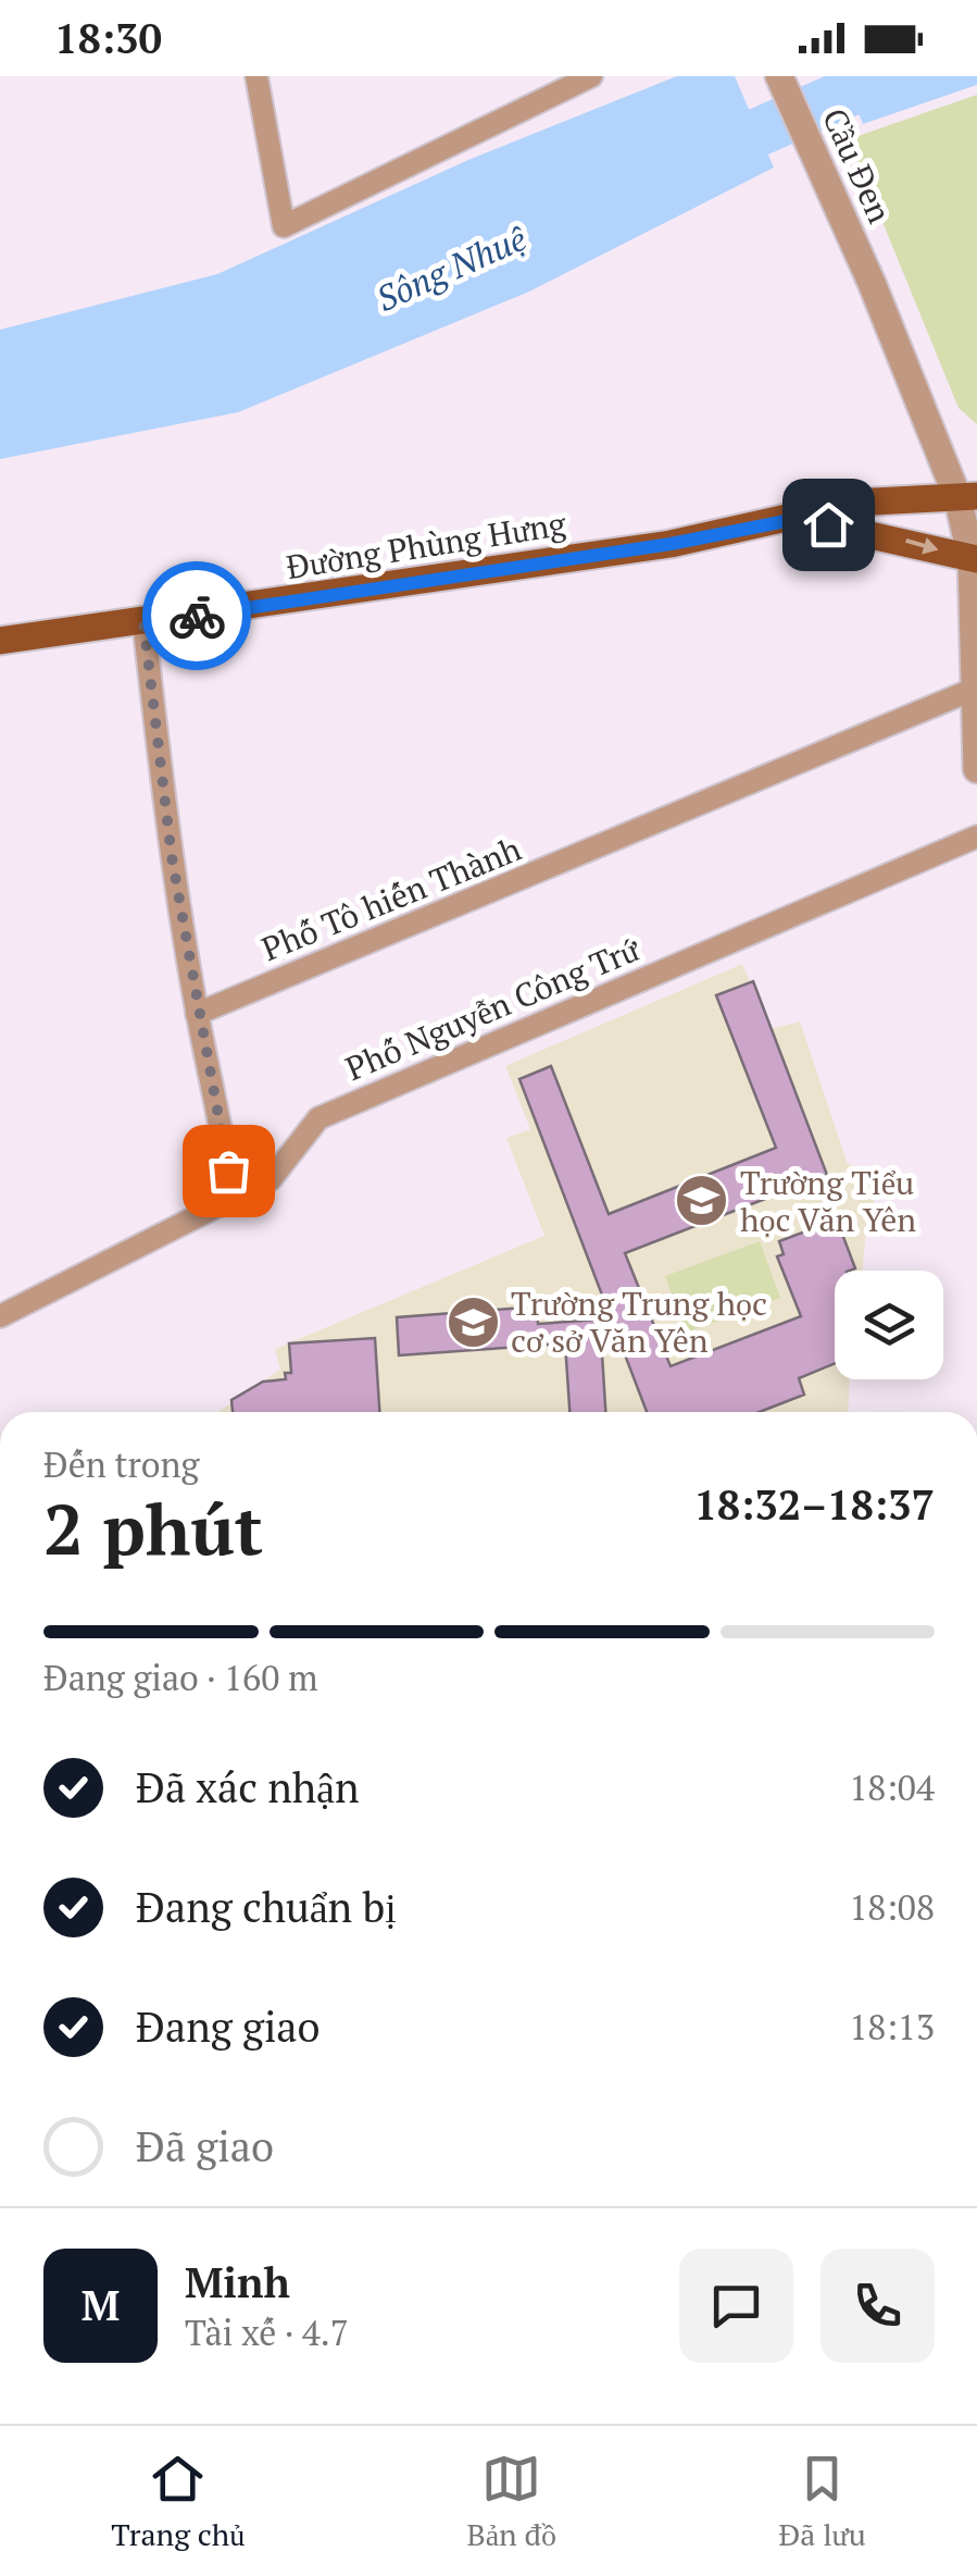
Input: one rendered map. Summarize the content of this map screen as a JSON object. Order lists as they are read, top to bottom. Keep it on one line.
{"streets":{"main road":["Đường Phùng Hưng"],"street":["Cầu Đen","Phố Tô hiến Thành","Phố Nguyễn Công Trứ"]},"crossings":[["Cầu Đen","Đường Phùng Hưng"],["Cầu Đen","Phố Tô hiến Thành"]],"water":["Sông Nhuệ"],"places":{"school or university":["Trường Tiểu học Văn Yên","Trường Trung học cơ sở Văn Yên"]},"page":{"status":"18:30","heading":["2 phút","Đến trong","18:32–18:37"],"panel":["Minh","Tài xế · 4.7"],"bar":"Đang giao · 160 m","list":[["Đã xác nhận","18:04"],["Đang chuẩn bị","18:08"],["Đang giao","18:13"],"Đã giao"],"round":"M","tabs":["Trang chủ","Bản đồ","Đã lưu"]}}
